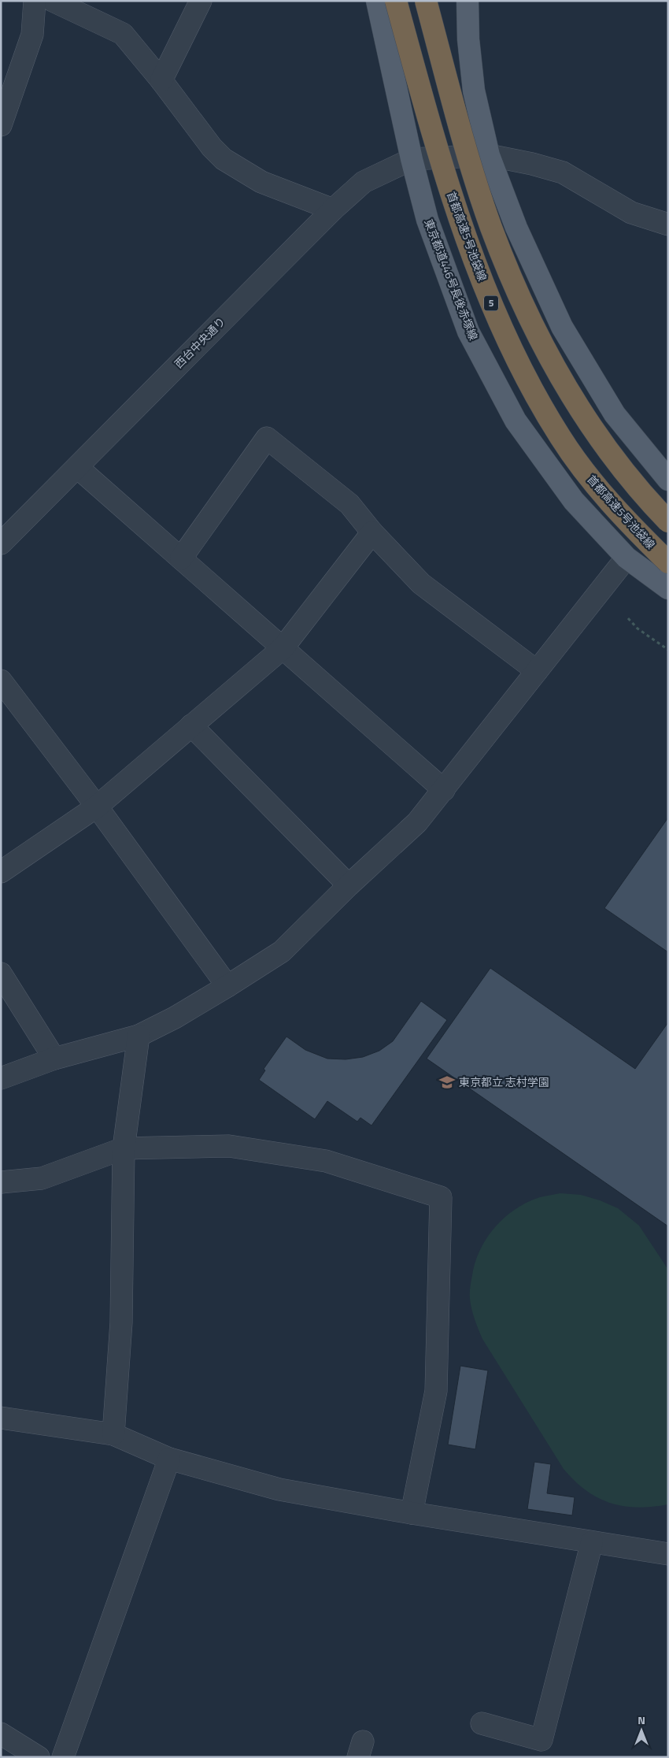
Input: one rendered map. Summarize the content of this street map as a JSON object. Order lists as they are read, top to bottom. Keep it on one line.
{"streets":{"highway":["首都高速5号池袋線","5"],"main road":["東京都道446号長後赤塚線"],"street":["西台中央通り"]},"crossings":[["東京都道446号長後赤塚線","西台中央通り"]],"places":{"school or university":["東京都立 志村学園"]},"north":"top"}
